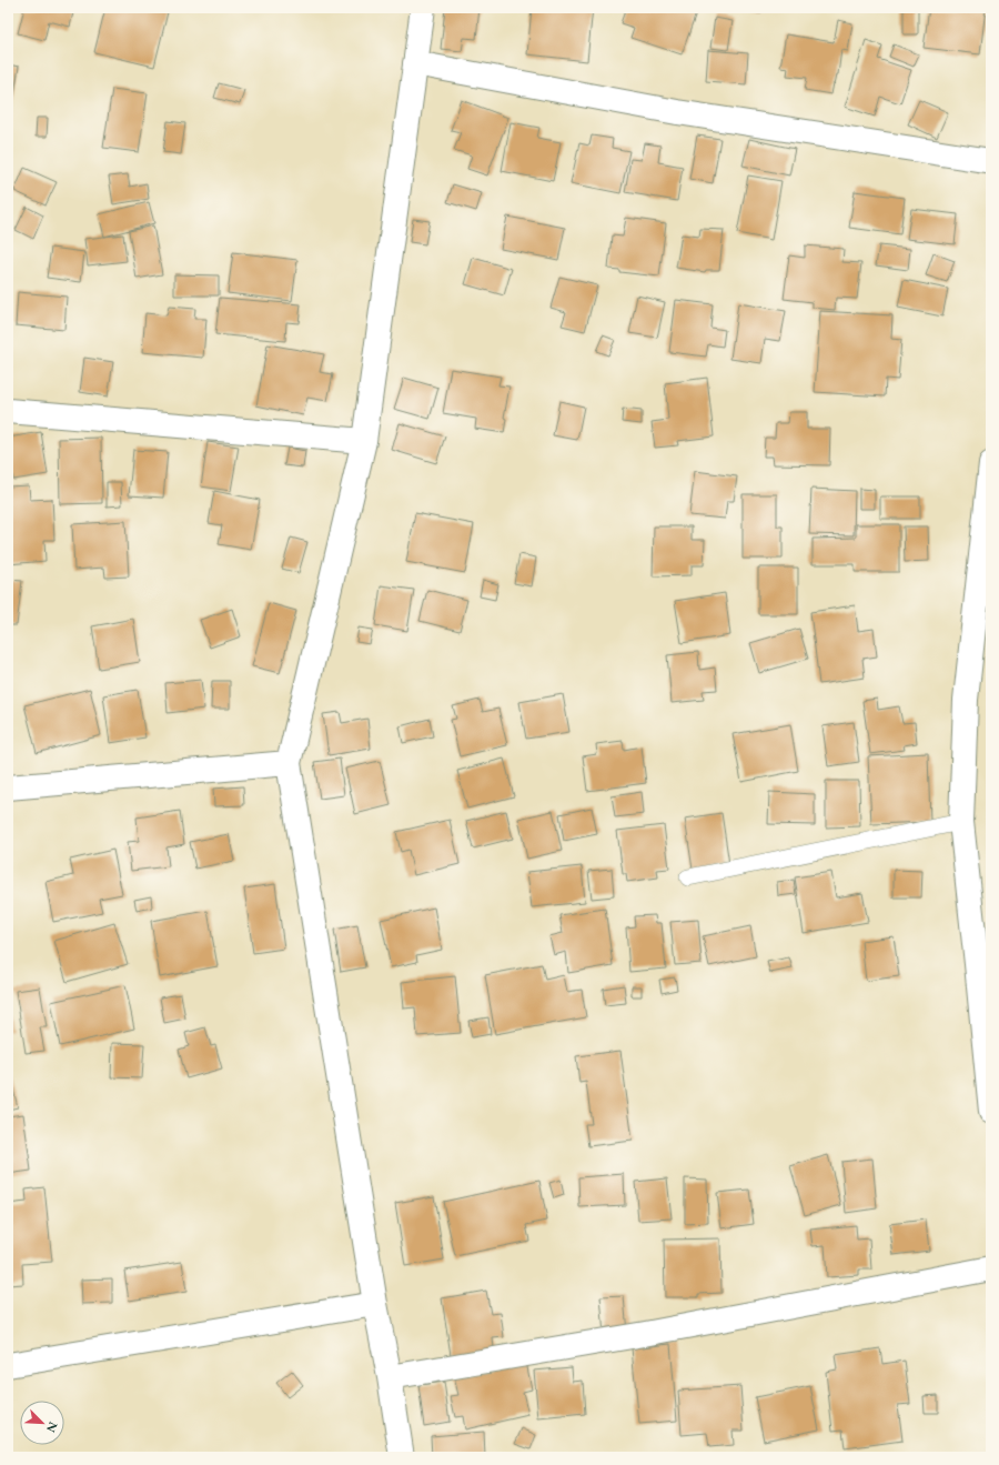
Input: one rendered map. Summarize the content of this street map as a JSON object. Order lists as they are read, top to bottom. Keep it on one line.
{"north":"bottom right"}
